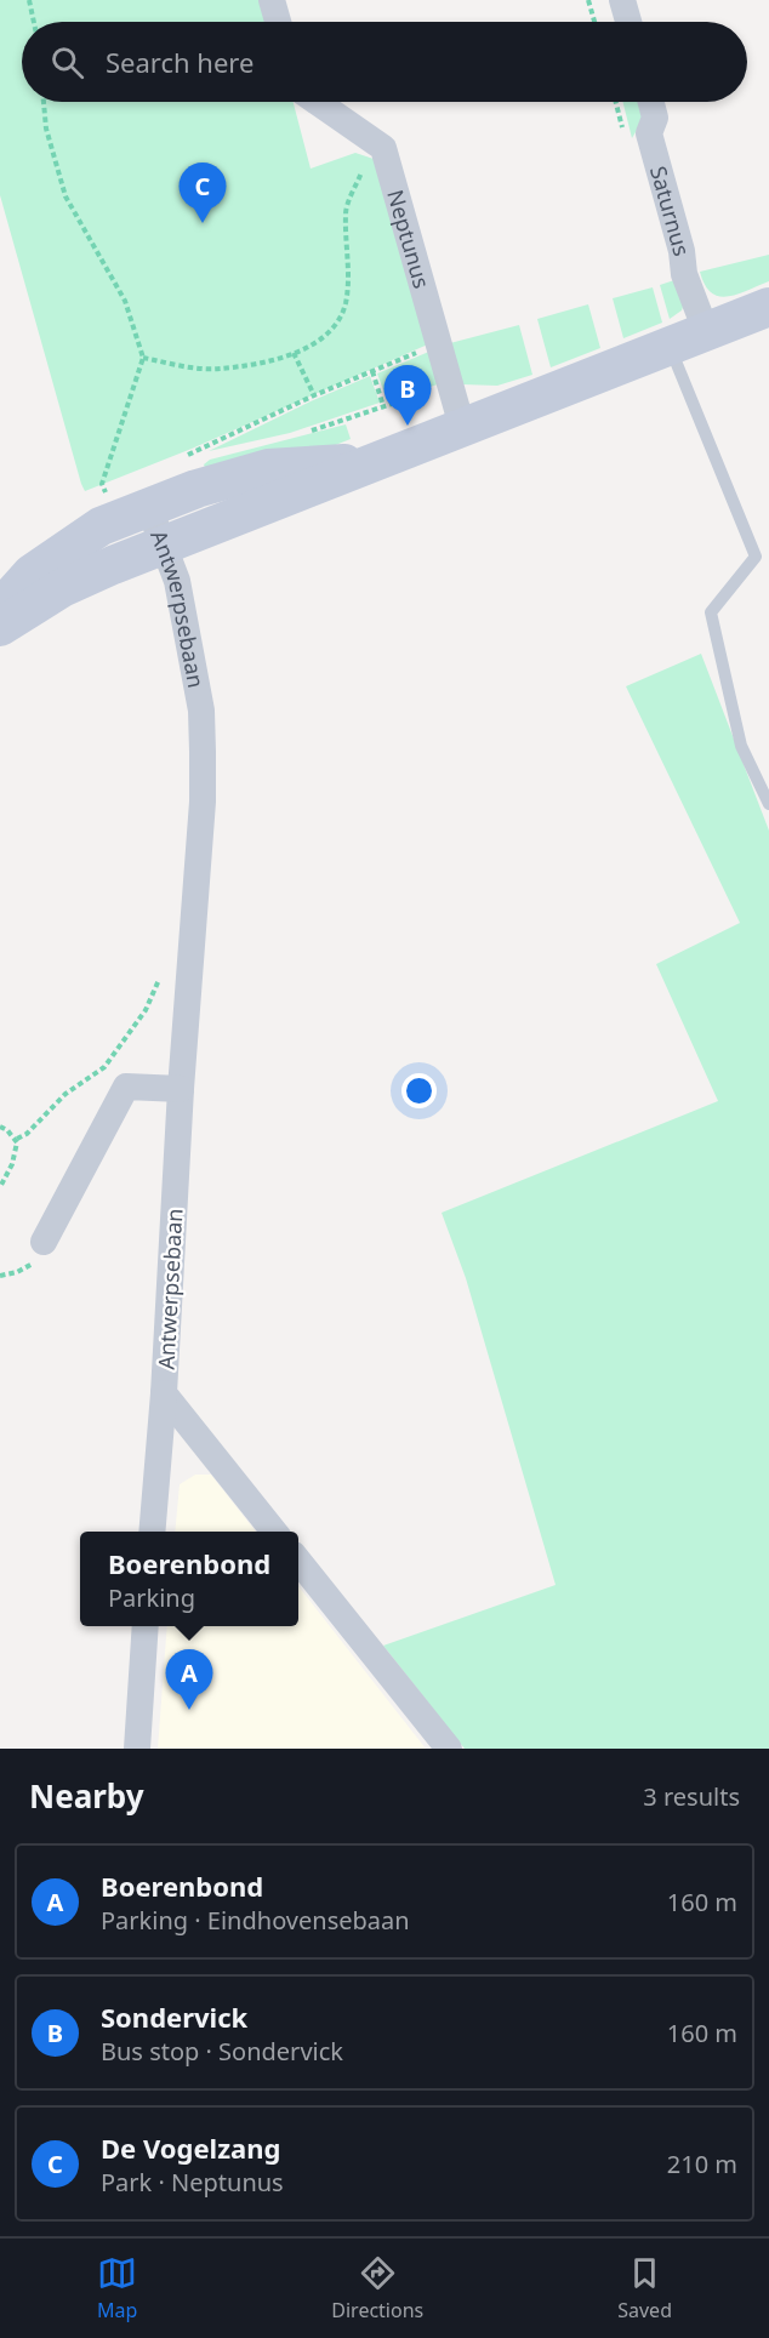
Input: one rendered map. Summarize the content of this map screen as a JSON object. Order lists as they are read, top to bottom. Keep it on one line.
{"streets":{"street":["Saturnus","Neptunus","Antwerpsebaan"]},"page":{"search":"Search here","pins":["C","B","A"],"popup":["Boerenbond","Parking"],"heading":["Nearby","3 results"],"list":[{"mark":"A","name":"Boerenbond","note":"Parking · Eindhovensebaan","value":"160 m"},{"mark":"B","name":"Sondervick","note":"Bus stop · Sondervick","value":"160 m"},{"mark":"C","name":"De Vogelzang","note":"Park · Neptunus","value":"210 m"}],"nav":["Map","Directions","Saved"]}}
